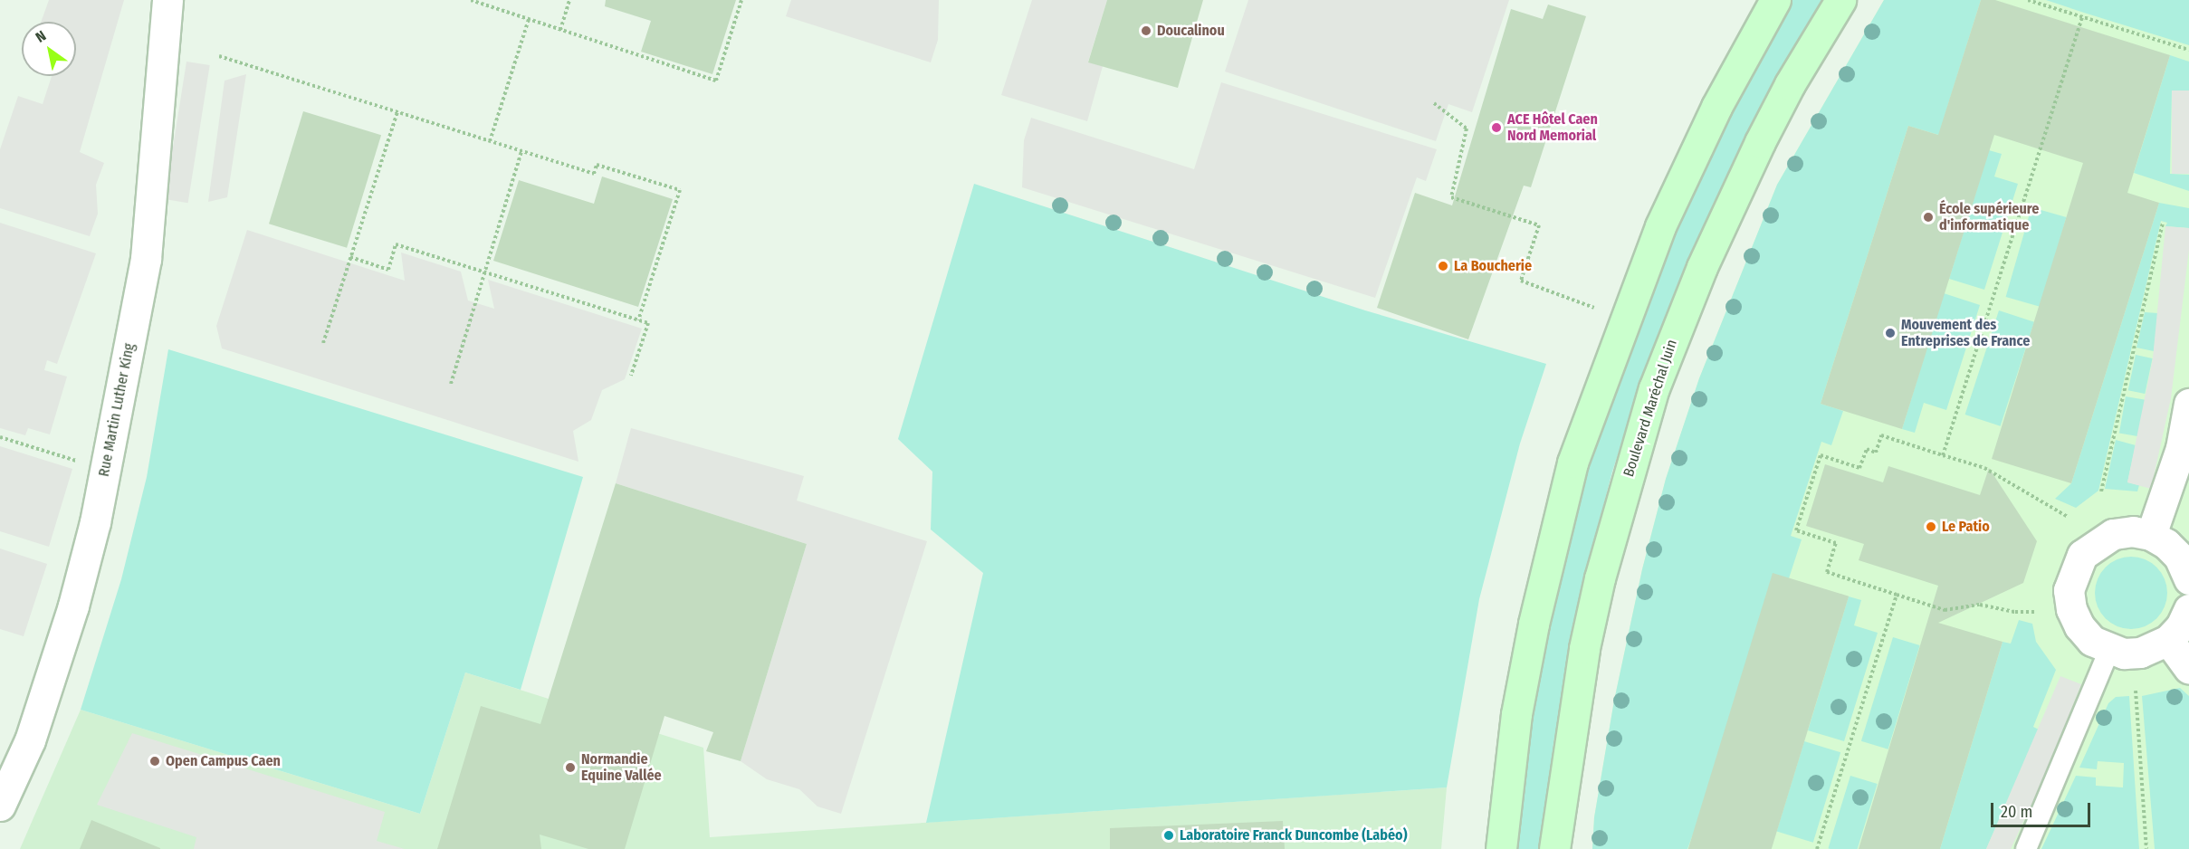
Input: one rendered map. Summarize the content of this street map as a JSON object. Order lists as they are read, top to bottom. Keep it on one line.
{"streets":{"main road":["Boulevard Maréchal Juin"],"street":["Rue Martin Luther King"]},"places":["Doucalinou","ACE Hôtel Caen Nord Memorial","École supérieure d'informatique","La Boucherie","Mouvement des Entreprises de France","Le Patio","Open Campus Caen","Normandie Equine Vallée","Laboratoire Franck Duncombe (Labéo)"],"scale_bar":"20 m","north":"top left"}
